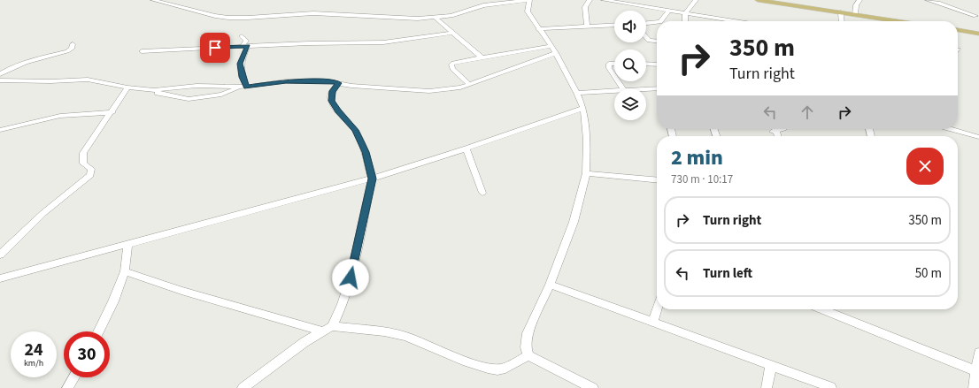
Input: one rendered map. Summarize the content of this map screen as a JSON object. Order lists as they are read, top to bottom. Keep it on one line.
{"page":{"turn":["350 m","Turn right"],"heading":["2 min","730 m · 10:17"],"list":[{"name":"Turn right","value":"350 m"},{"name":"Turn left","value":"50 m"}],"speed":"24 km/h","limit":"30"}}
